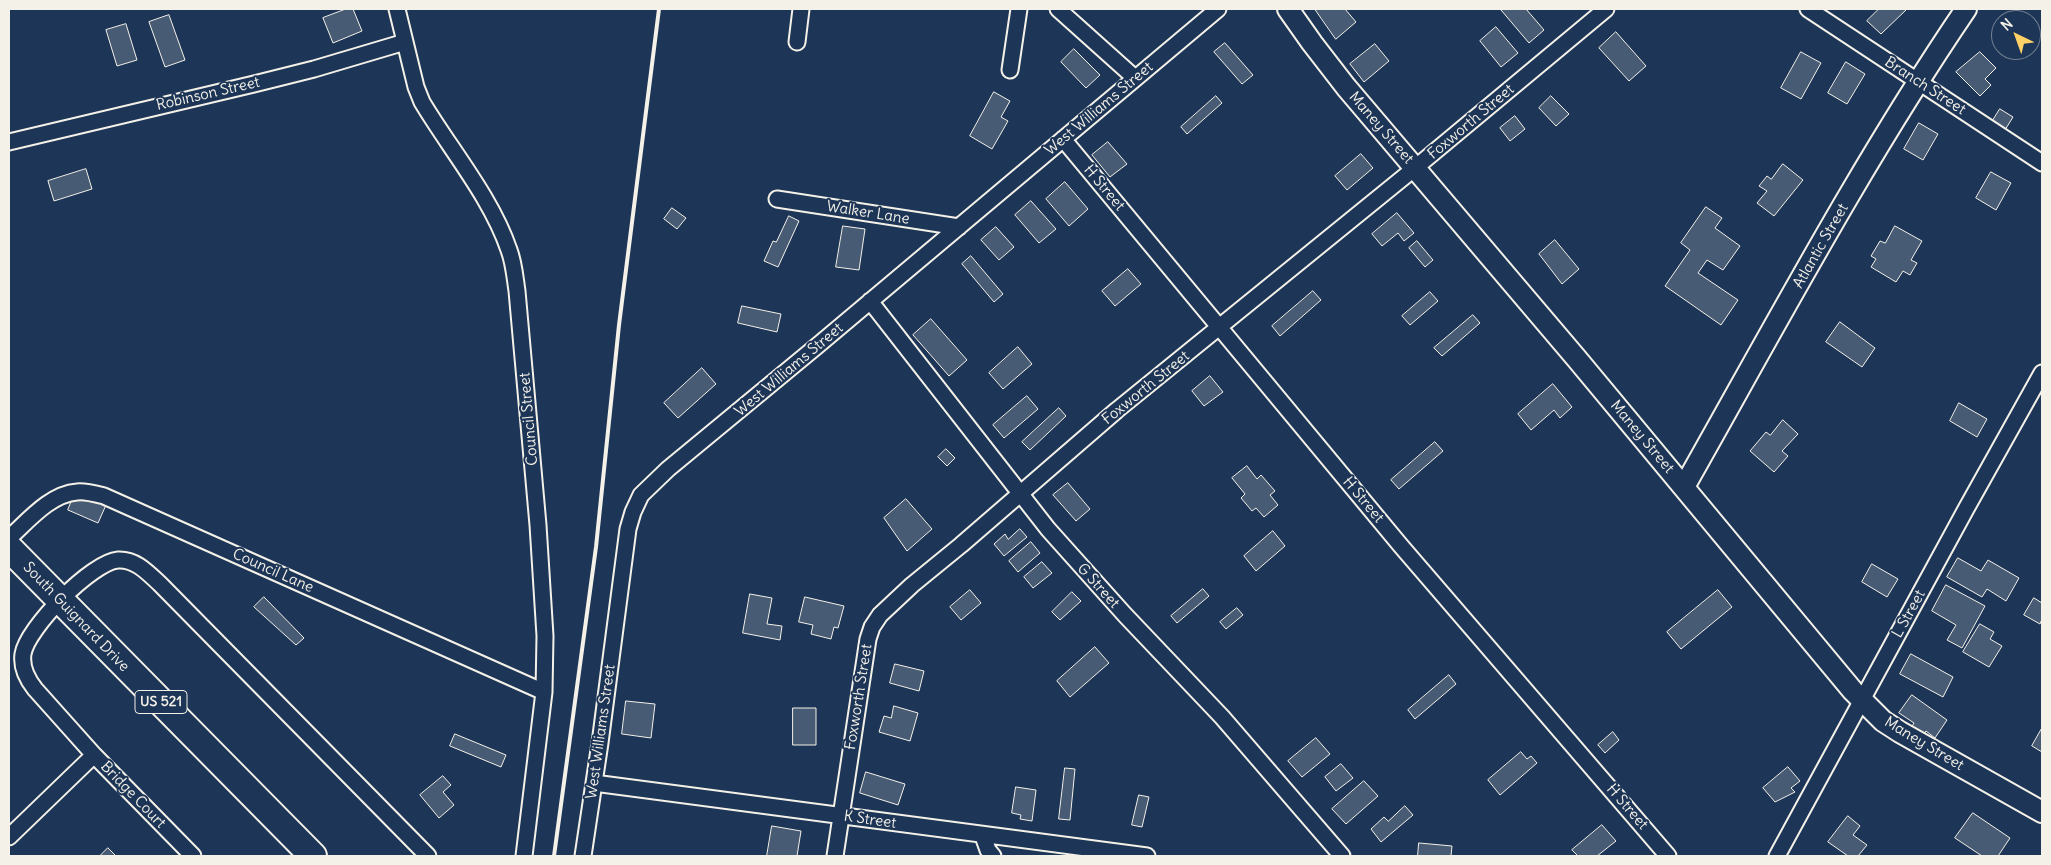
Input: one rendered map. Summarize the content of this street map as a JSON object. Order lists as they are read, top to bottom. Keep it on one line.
{"streets":{"highway":["South Guignard Drive","US 521"],"street":["Branch Street","Robinson Street","West Williams Street","Foxworth Street","Maney Street","H Street","Walker Lane","Atlantic Street","Council Street","Council Lane","G Street","L Street","Bridge Court","K Street"]},"crossings":[["Branch Street","Atlantic Street"],["Robinson Street","Council Street"],["West Williams Street","H Street"],["West Williams Street","Walker Lane"],["West Williams Street","G Street"],["West Williams Street","K Street"],["Foxworth Street","Maney Street"],["Foxworth Street","H Street"],["Foxworth Street","G Street"],["Foxworth Street","K Street"],["Maney Street","Atlantic Street"],["Maney Street","L Street"],["Council Street","Council Lane"]],"north":"top left"}
